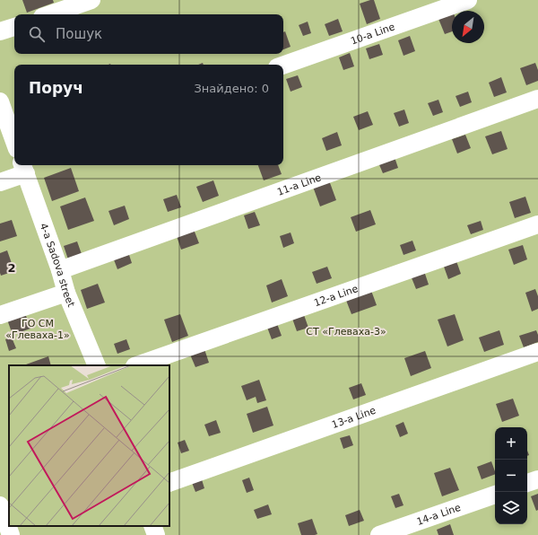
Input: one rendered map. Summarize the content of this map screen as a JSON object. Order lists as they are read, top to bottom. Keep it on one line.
{"streets":{"street":["10-a Line","11-a Line","4-a Sadova street","12-a Line","13-a Line","14-a Line"]},"crossings":[["11-a Line","4-a Sadova street"]],"parks":["ГО СМ «Глеваха-1»","СТ «Глеваха-3»"],"north":"bottom left","page":{"search":"Пошук","heading":["Поруч","Знайдено: 0"],"map_buttons":["+","−"]},"grid":{"rows":["2"]}}
